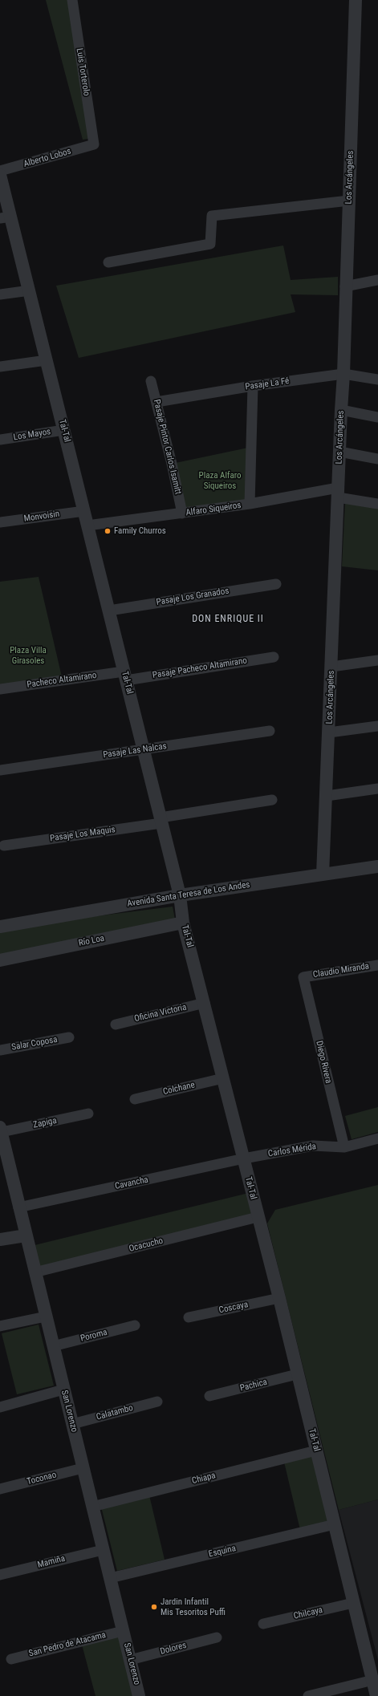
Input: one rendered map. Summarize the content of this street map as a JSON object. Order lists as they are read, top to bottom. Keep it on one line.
{"streets":{"street":["Luis Torterolo","Alberto Lobos","Los Arcángeles","Pasaje La Fé","Tal-Tal","Los Mayos","Pasaje Pintor Carlos Isamitt","Alfaro Siqueiros","Monvoisin","Pasaje Los Granados","Pasaje Pacheco Altamirano","Pacheco Altamirano","Pasaje Las Nalcas","Pasaje Los Maquis","Avenida Santa Teresa de Los Andes","Río Loa","Claudio Miranda","Oficina Victoria","Salar Coposa","Diego Rivera","Colchane","Zapiga","Carlos Mérida","Cavancha","Ocacucho","Coscaya","Poroma","Pachica","San Lorenzo","Calatambo","Toconao","Chiapa","Esquina","Mamiña","Chilcaya","San Pedro de Atacama","Dolores"]},"crossings":[["Luis Torterolo","Alberto Lobos"],["Los Arcángeles","Pasaje La Fé"],["Los Arcángeles","Alfaro Siqueiros"],["Los Arcángeles","Avenida Santa Teresa de Los Andes"],["Pasaje La Fé","Pasaje Pintor Carlos Isamitt"],["Tal-Tal","Los Mayos"],["Tal-Tal","Alfaro Siqueiros"],["Tal-Tal","Monvoisin"],["Tal-Tal","Pasaje Los Granados"],["Tal-Tal","Pasaje Pacheco Altamirano"],["Tal-Tal","Pacheco Altamirano"],["Tal-Tal","Pasaje Las Nalcas"],["Tal-Tal","Pasaje Los Maquis"],["Tal-Tal","Avenida Santa Teresa de Los Andes"],["Tal-Tal","Río Loa"],["Tal-Tal","Oficina Victoria"],["Tal-Tal","Colchane"],["Tal-Tal","Carlos Mérida"],["Tal-Tal","Cavancha"],["Tal-Tal","Ocacucho"],["Tal-Tal","Coscaya"],["Tal-Tal","Pachica"],["Tal-Tal","Chiapa"],["Tal-Tal","Esquina"],["Tal-Tal","Chilcaya"],["Pasaje Pintor Carlos Isamitt","Alfaro Siqueiros"],["Pasaje Pacheco Altamirano","Pacheco Altamirano"],["Claudio Miranda","Diego Rivera"],["Diego Rivera","Carlos Mérida"],["Zapiga","San Lorenzo"],["Carlos Mérida","Cavancha"],["Cavancha","San Lorenzo"],["Ocacucho","San Lorenzo"],["Poroma","San Lorenzo"],["San Lorenzo","Calatambo"],["San Lorenzo","Toconao"],["San Lorenzo","Chiapa"],["San Lorenzo","Esquina"],["San Lorenzo","Mamiña"],["San Lorenzo","San Pedro de Atacama"],["San Lorenzo","Dolores"]],"districts":["DON ENRIQUE II"],"parks":["Plaza Alfaro Siqueiros","Plaza Villa Girasoles"],"places":["Family Churros","Jardin Infantil Mis Tesoritos Puffi"]}
